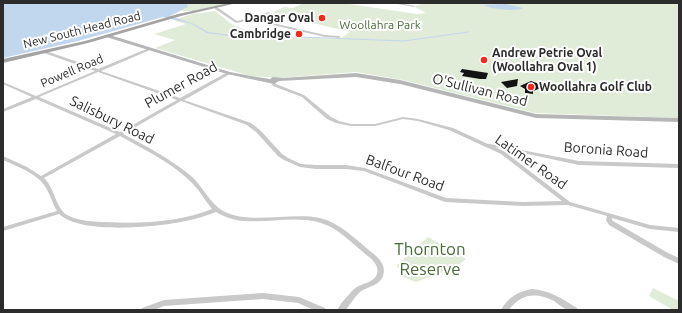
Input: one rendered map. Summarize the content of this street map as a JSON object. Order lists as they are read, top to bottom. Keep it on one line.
{"streets":{"main road":["New South Head Road","O'Sullivan Road"],"street":["Powell Road","Plumer Road","Salisbury Road","Boronia Road","Latimer Road","Balfour Road"]},"crossings":[["New South Head Road","O'Sullivan Road"],["New South Head Road","Balfour Road"],["Powell Road","O'Sullivan Road"],["Powell Road","Salisbury Road"],["Powell Road","Balfour Road"],["Plumer Road","O'Sullivan Road"],["Plumer Road","Salisbury Road"],["Plumer Road","Balfour Road"],["O'Sullivan Road","Latimer Road"],["Boronia Road","Latimer Road"],["Latimer Road","Balfour Road"]],"parks":["Woollahra Park","Thornton Reserve"],"places":["Dangar Oval","Cambridge","Andrew Petrie Oval (Woollahra Oval 1)","Woollahra Golf Club"]}
